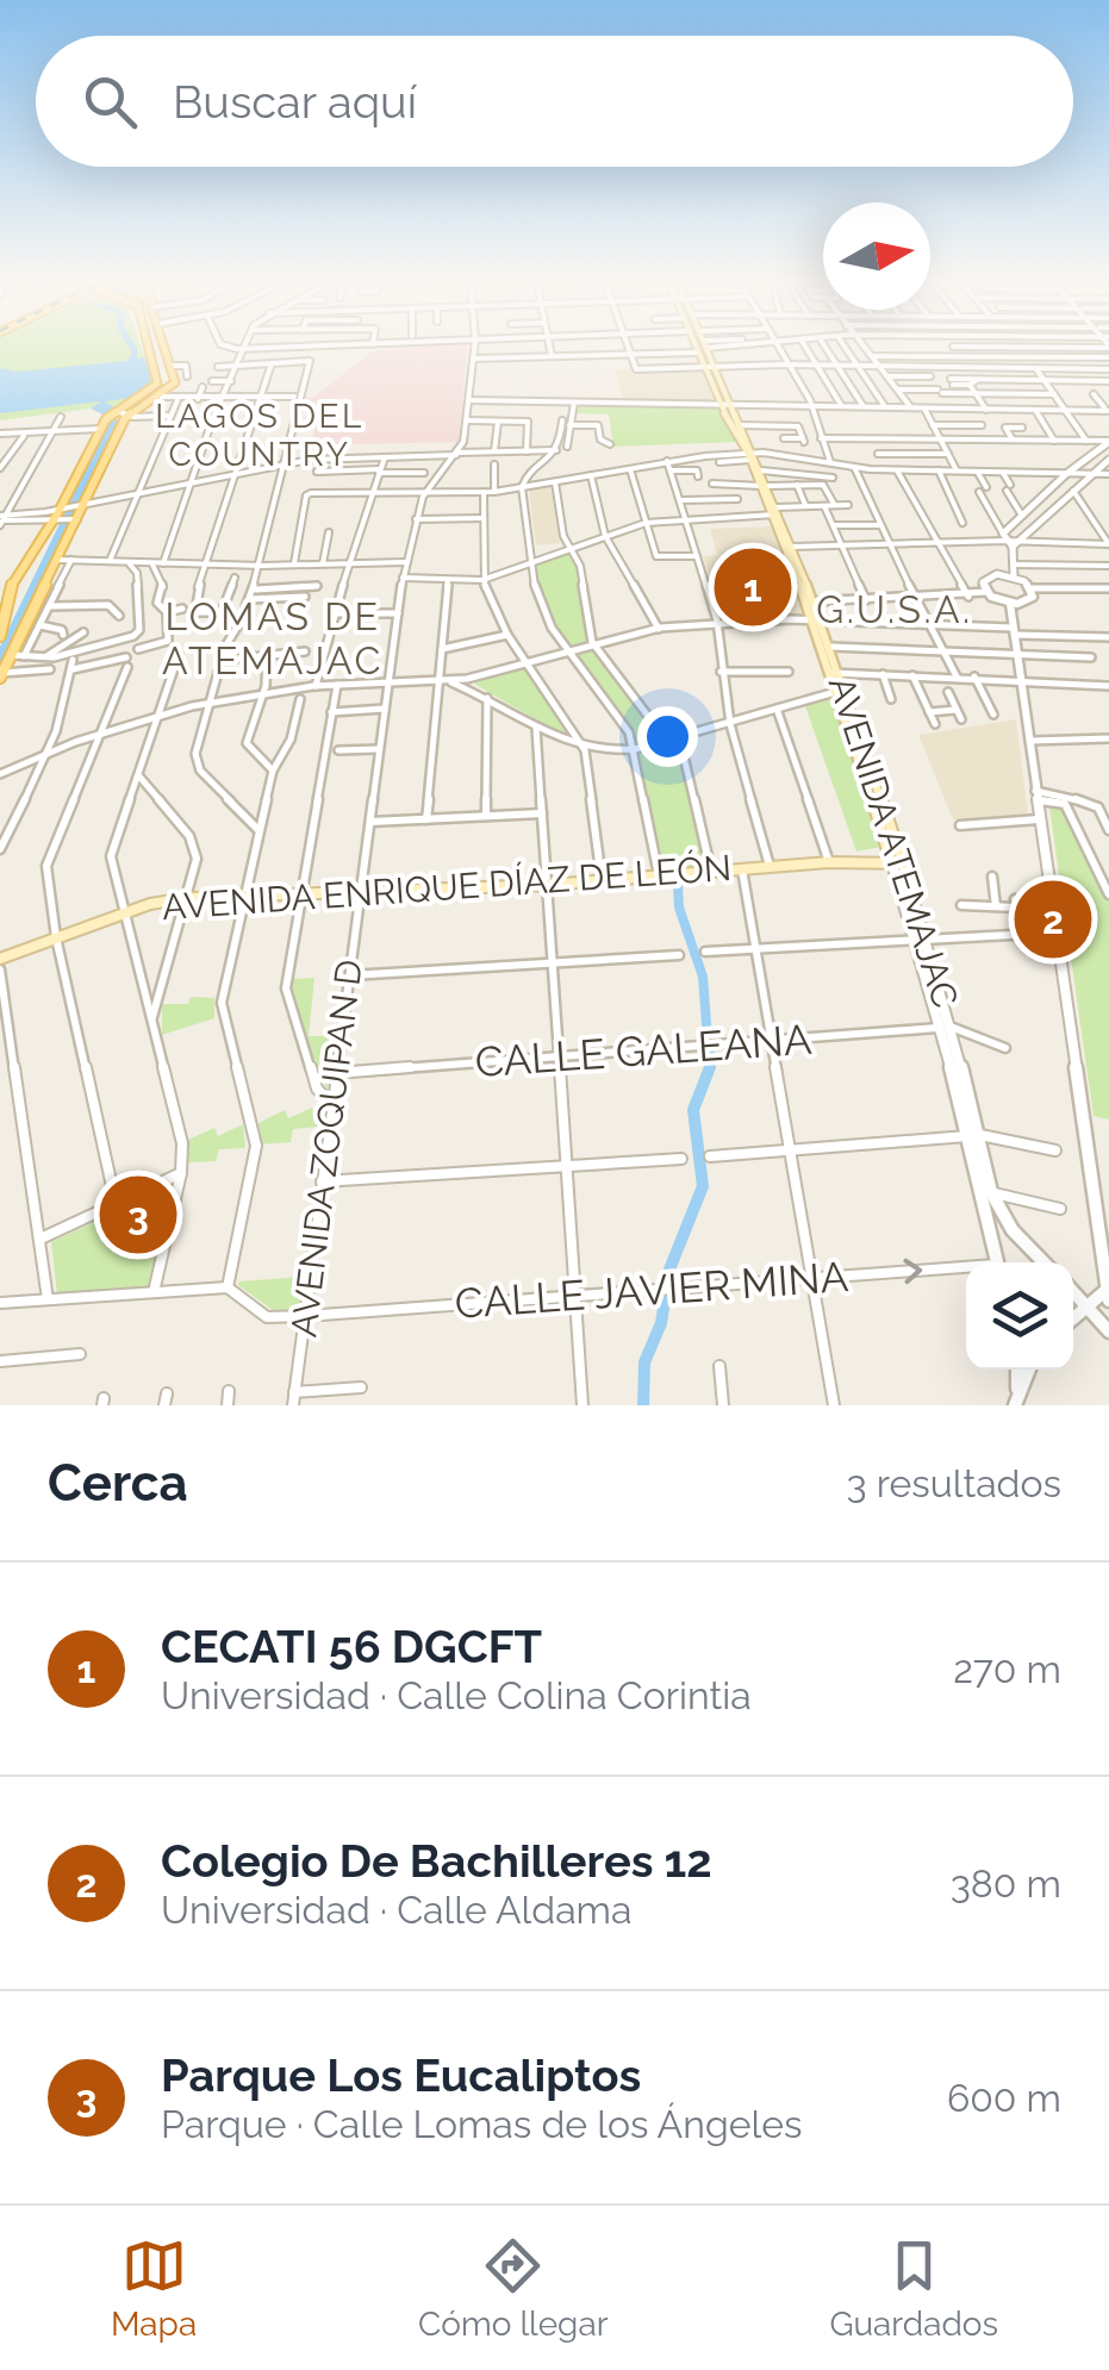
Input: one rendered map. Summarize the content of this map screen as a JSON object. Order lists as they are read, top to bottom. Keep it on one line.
{"streets":{"main road":["AVENIDA ATEMAJAC","AVENIDA ENRIQUE DÍAZ DE LEÓN"],"street":["CALLE GALEANA","AVENIDA ZOQUIPAN D","CALLE JAVIER MINA"]},"crossings":[["AVENIDA ATEMAJAC","AVENIDA ENRIQUE DÍAZ DE LEÓN"],["AVENIDA ATEMAJAC","CALLE GALEANA"],["AVENIDA ENRIQUE DÍAZ DE LEÓN","AVENIDA ZOQUIPAN D"],["CALLE GALEANA","AVENIDA ZOQUIPAN D"],["AVENIDA ZOQUIPAN D","CALLE JAVIER MINA"]],"districts":["LAGOS DEL COUNTRY","G.U.S.A.","LOMAS DE ATEMAJAC"],"north":"right","page":{"search":"Buscar aquí","pins":["1","2","3"],"heading":["Cerca","3 resultados"],"list":[{"mark":"1","name":"CECATI 56 DGCFT","note":"Universidad · Calle Colina Corintia","value":"270 m"},{"mark":"2","name":"Colegio De Bachilleres 12","note":"Universidad · Calle Aldama","value":"380 m"},{"mark":"3","name":"Parque Los Eucaliptos","note":"Parque · Calle Lomas de los Ángeles","value":"600 m"}],"nav":["Mapa","Cómo llegar","Guardados"]}}
